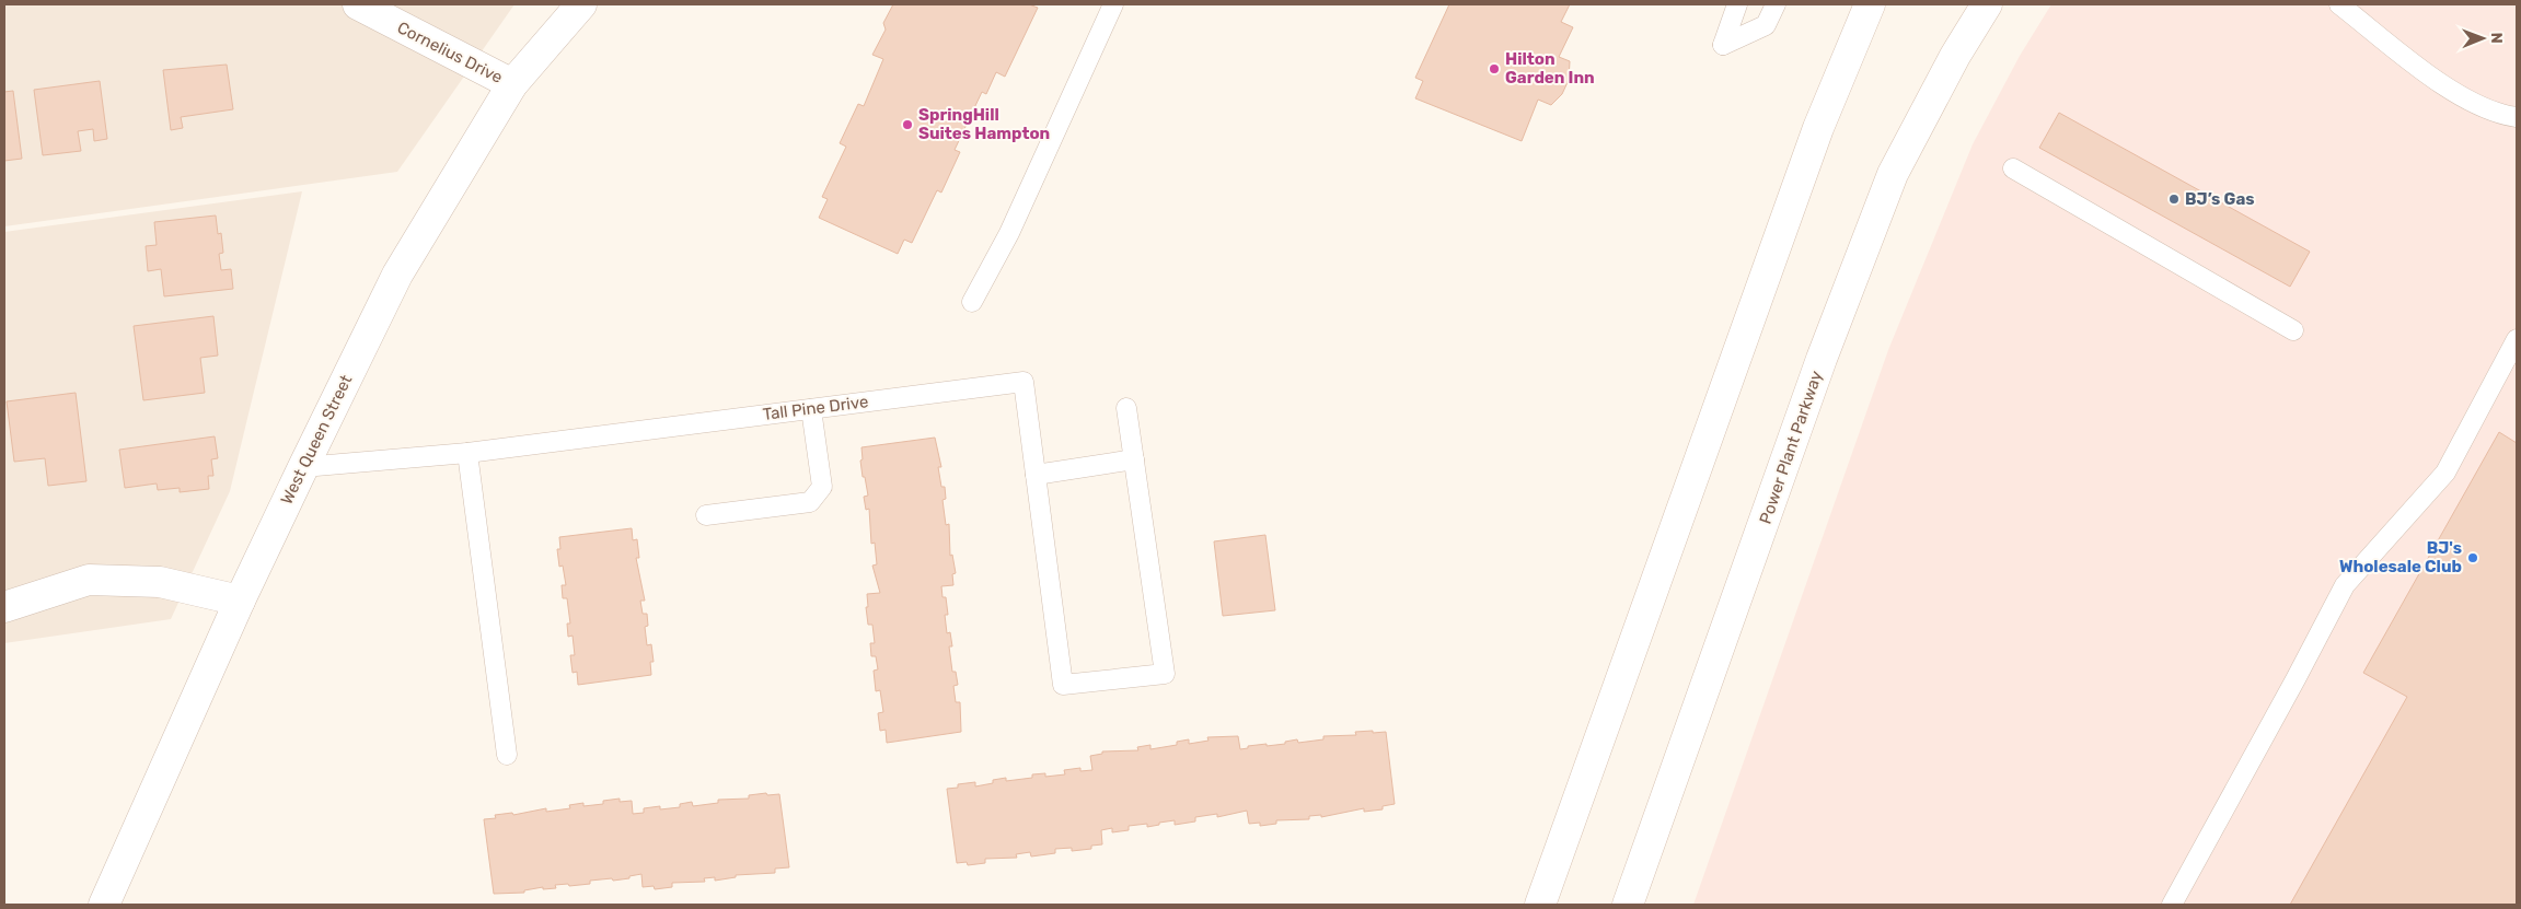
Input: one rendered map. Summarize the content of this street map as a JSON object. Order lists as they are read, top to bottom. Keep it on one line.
{"streets":{"main road":["Cornelius Drive","West Queen Street","Power Plant Parkway"],"lane":["Tall Pine Drive"]},"crossings":[["Cornelius Drive","West Queen Street"],["Tall Pine Drive","West Queen Street"]],"places":["Hilton Garden Inn","SpringHill Suites Hampton","BJ’s Gas","BJ's Wholesale Club"],"north":"right"}
